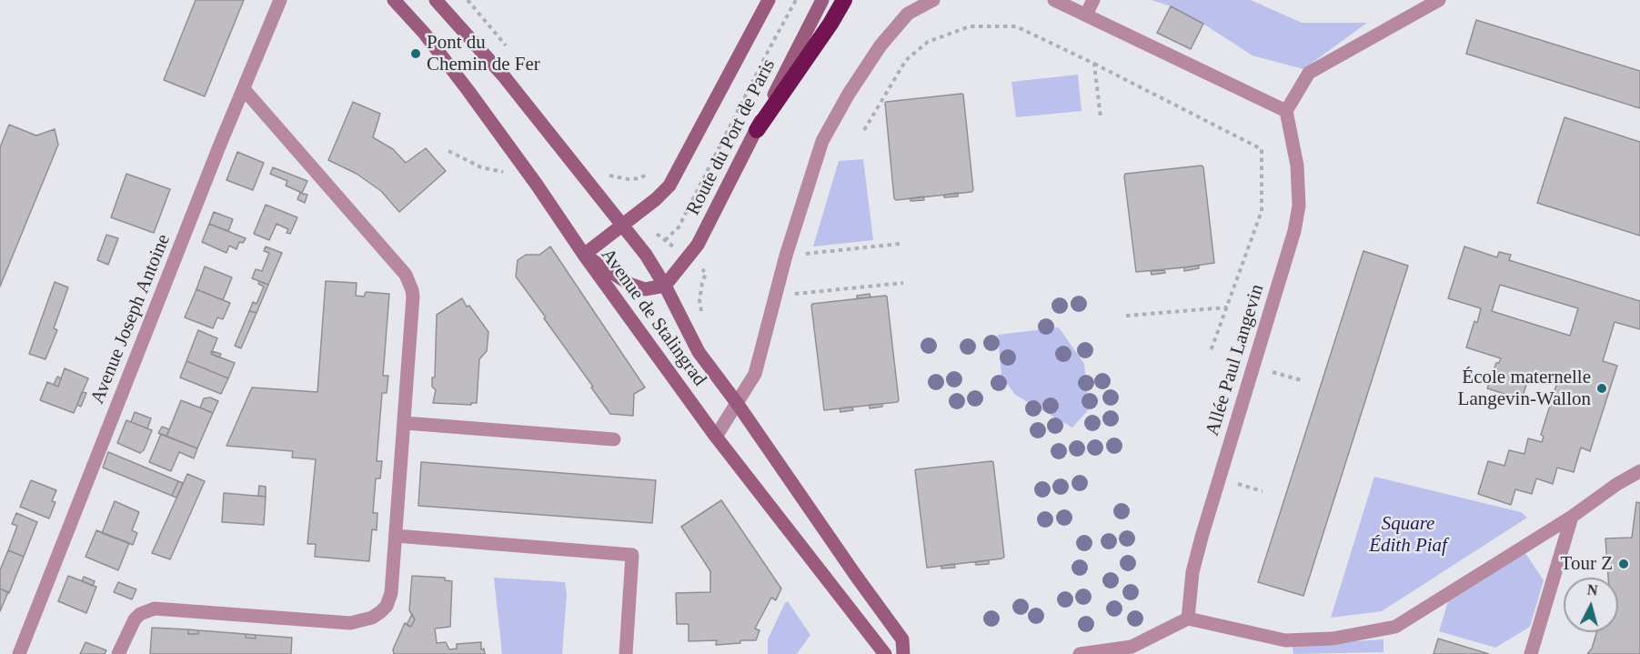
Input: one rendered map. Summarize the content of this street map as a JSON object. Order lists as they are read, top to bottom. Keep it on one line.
{"streets":{"main road":["Route du Port de Paris","Avenue de Stalingrad"],"street":["Avenue Joseph Antoine","Allée Paul Langevin"]},"crossings":[["Route du Port de Paris","Avenue de Stalingrad"]],"parks":["Square Édith Piaf"],"places":["Pont du Chemin de Fer","École maternelle Langevin-Wallon","Tour Z"],"north":"top"}
